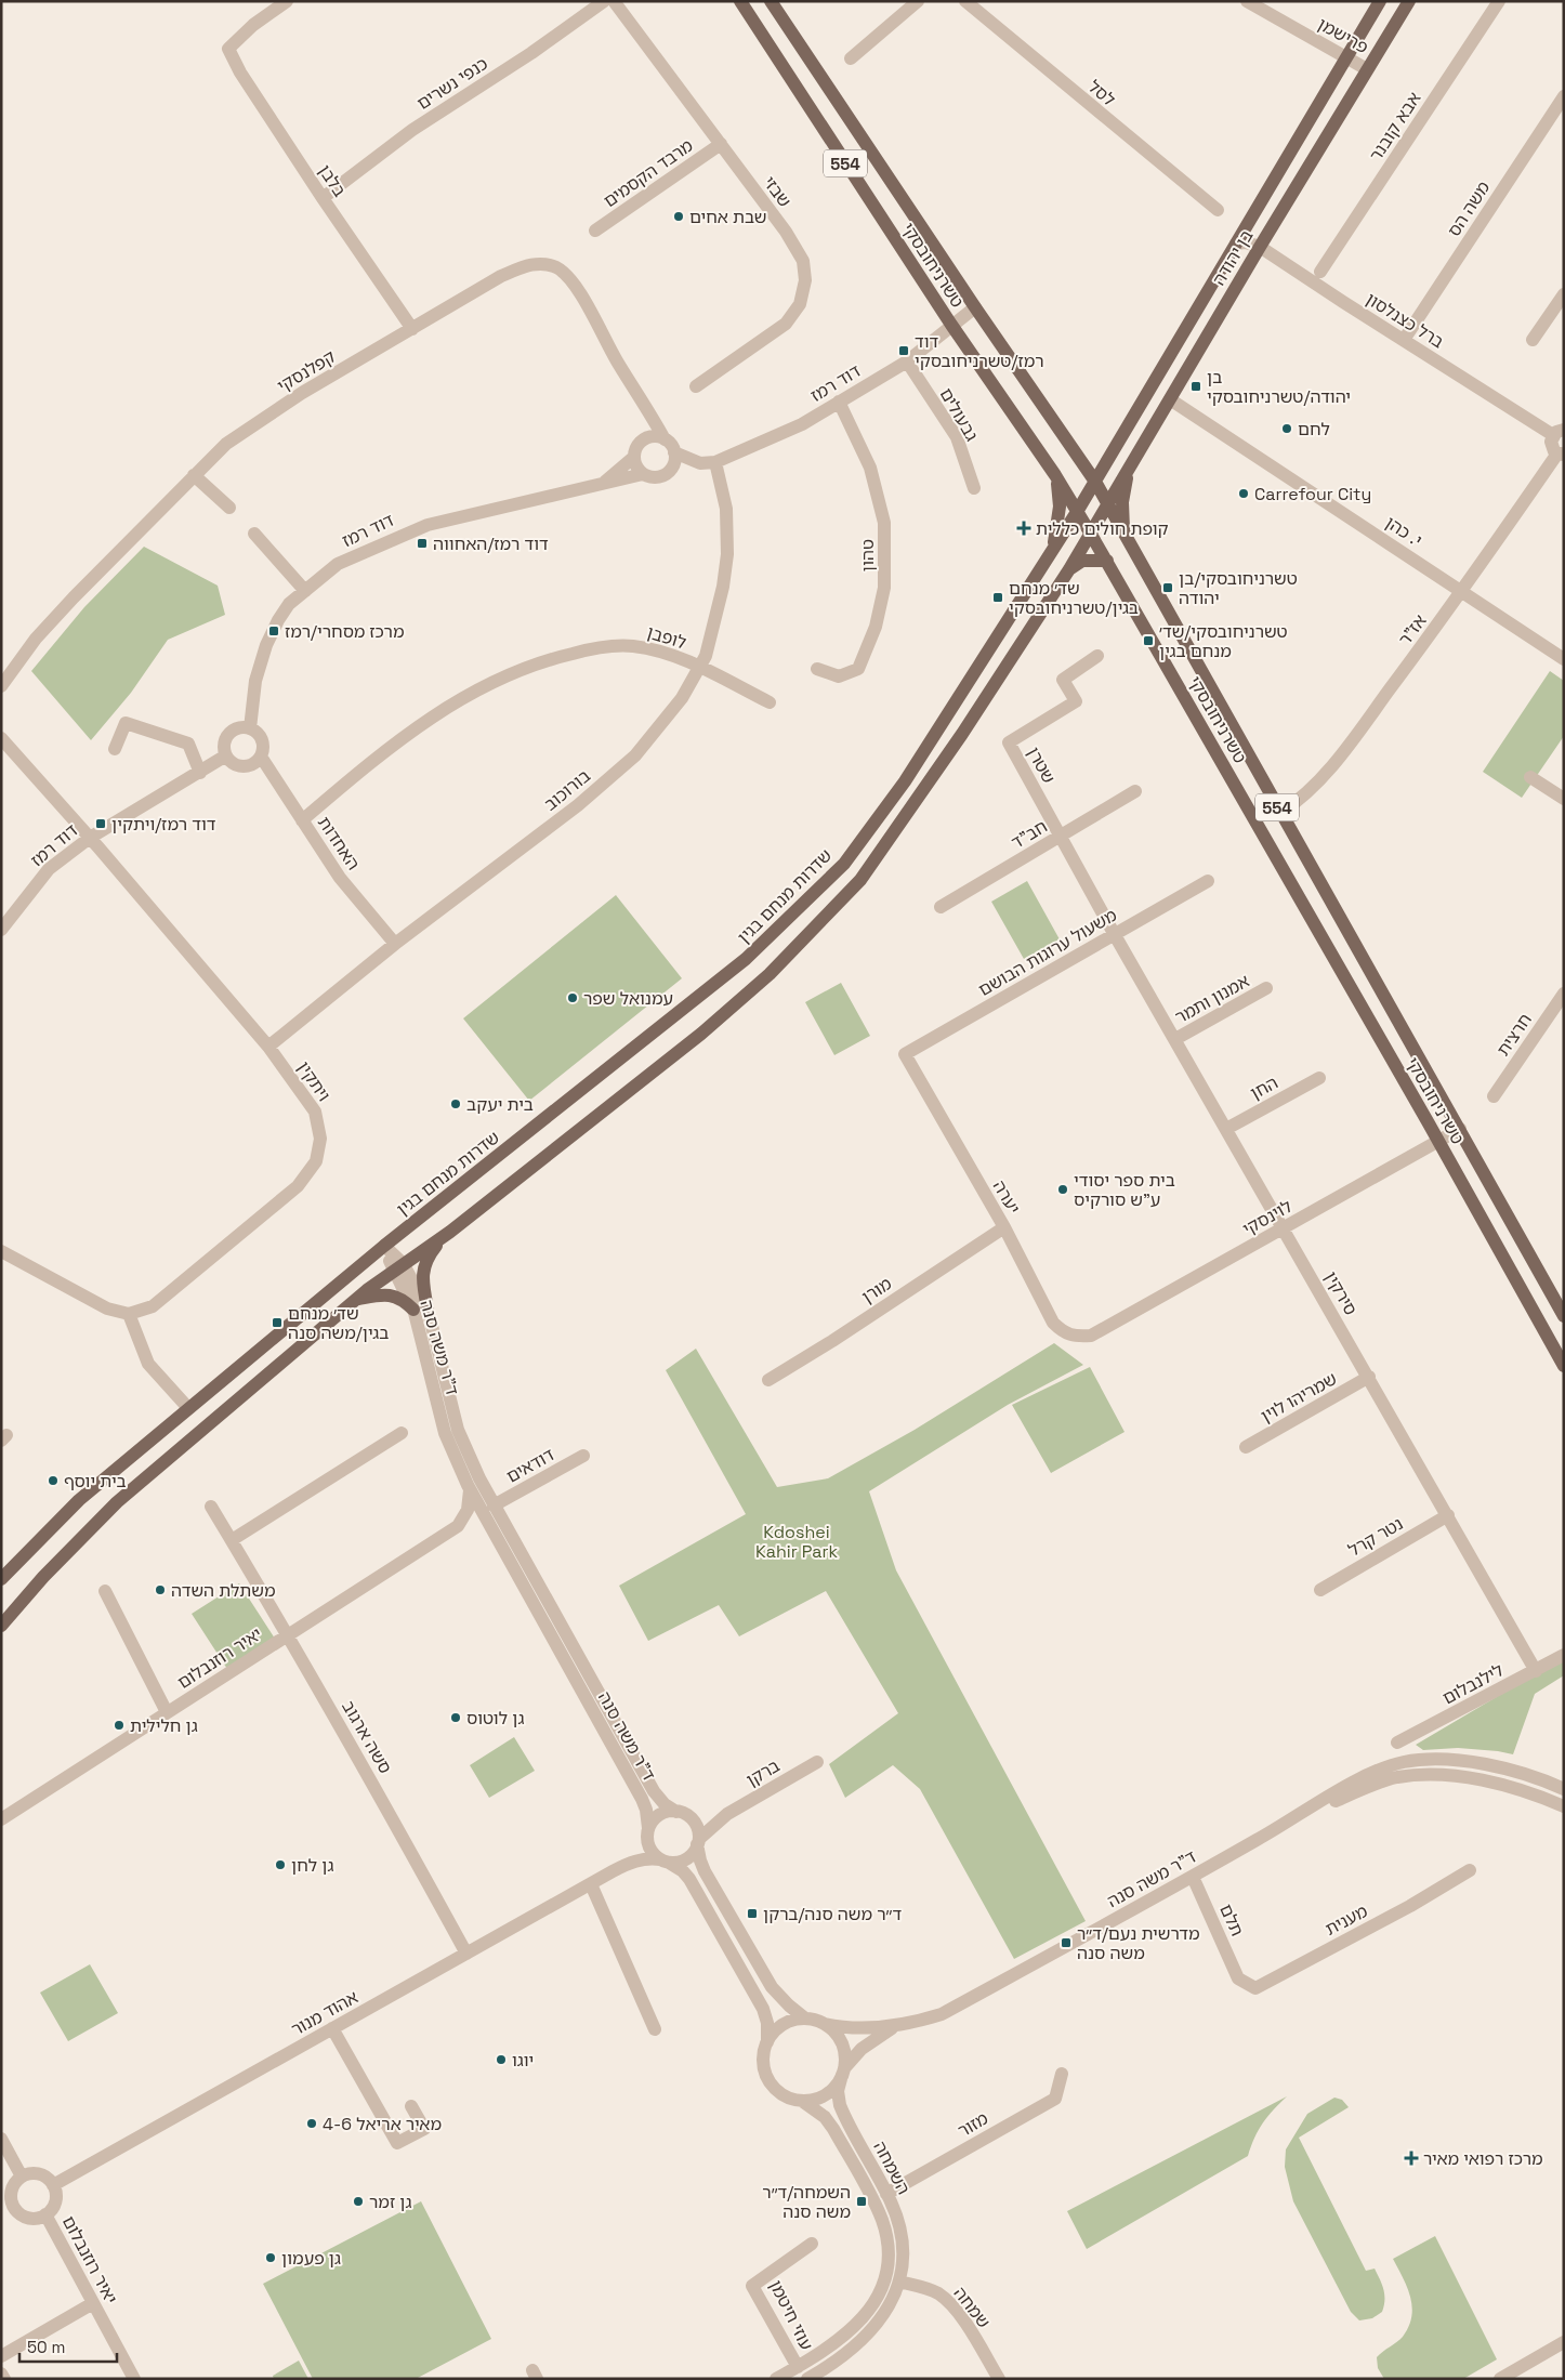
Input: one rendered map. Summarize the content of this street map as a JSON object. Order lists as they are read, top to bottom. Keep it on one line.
{"streets":{"main road":["554","בן יהודה","טשרניחובסקי","שדרות מנחם בגין"],"street":["פרישמן","כנפי נשרים","לסל","אבא קובנר","מרבד הקסמים","בלבן","שבזי","משה הס","ברל כצנלסון","קפלנסקי","דוד רמז","גבעולים","י. כהן","טהון","אז\"ר","לופבן","שטרן","בורוכוב","חב\"ד","האחדות","משעול ערוגות הבושם","אמנון ותמר","חרצית","ויתקין","החן","יערה","לוינסקי","מורן","סירקין","ד\"ר משה סנה","שמריהו לוין","דודאים","נטר קרל","יאיר רוזנבלום","לילנבלום","סשה ארגוב","ברקן","תלם","מענית","אהוד מנור","מזור","השמחה","שמחה","עוזי חיטמן"]},"crossings":[["פרישמן","בן יהודה"],["כנפי נשרים","בלבן"],["מרבד הקסמים","שבזי"],["בלבן","קפלנסקי"],["משה הס","ברל כצנלסון"],["בן יהודה","טשרניחובסקי"],["בן יהודה","ברל כצנלסון"],["בן יהודה","י. כהן"],["בן יהודה","שדרות מנחם בגין"],["טשרניחובסקי","דוד רמז"],["טשרניחובסקי","אז\"ר"],["טשרניחובסקי","שדרות מנחם בגין"],["טשרניחובסקי","לוינסקי"],["קפלנסקי","דוד רמז"],["דוד רמז","גבעולים"],["דוד רמז","טהון"],["דוד רמז","בורוכוב"],["דוד רמז","האחדות"],["דוד רמז","ויתקין"],["י. כהן","אז\"ר"],["לופבן","בורוכוב"],["לופבן","האחדות"],["שטרן","חב\"ד"],["שטרן","משעול ערוגות הבושם"],["שטרן","סירקין"],["בורוכוב","האחדות"],["בורוכוב","ויתקין"],["שדרות מנחם בגין","ד\"ר משה סנה"],["משעול ערוגות הבושם","יערה"],["משעול ערוגות הבושם","סירקין"],["אמנון ותמר","סירקין"],["החן","סירקין"],["יערה","לוינסקי"],["יערה","מורן"],["לוינסקי","סירקין"],["סירקין","שמריהו לוין"],["סירקין","נטר קרל"],["סירקין","לילנבלום"],["ד\"ר משה סנה","דודאים"],["ד\"ר משה סנה","ברקן"],["ד\"ר משה סנה","תלם"],["ד\"ר משה סנה","אהוד מנור"],["ד\"ר משה סנה","השמחה"],["יאיר רוזנבלום","סשה ארגוב"],["יאיר רוזנבלום","אהוד מנור"],["סשה ארגוב","אהוד מנור"],["ברקן","אהוד מנור"],["תלם","מענית"],["מזור","השמחה"],["השמחה","שמחה"],["השמחה","עוזי חיטמן"]],"parks":["Kdoshei Kahir Park"],"places":{"other":["שבת אחים","לחם","Carrefour City","עמנואל שפר","בית יעקב","בית ספר יסודי ע\"ש סורקיס","בית יוסף","משתלת השדה","גן לוטוס","גן חלילית","גן לחן","יוגו","מאיר אריאל 4-6","גן זמר","גן פעמון"],"transit":["דוד רמז/טשרניחובסקי","בן יהודה/טשרניחובסקי","דוד רמז/האחווה","טשרניחובסקי/בן יהודה","שד׳ מנחם בגין/טשרניחובסקי","מרכז מסחרי/רמז","טשרניחובסקי/שד׳ מנחם בגין","דוד רמז/ויתקין","שד׳ מנחם בגין/משה סנה","ד״ר משה סנה/ברקן","מדרשית נעם/ד״ר משה סנה","השמחה/ד״ר משה סנה"],"health":["קופת חולים כללית","מרכז רפואי מאיר"]},"scale_bar":"50 m"}
